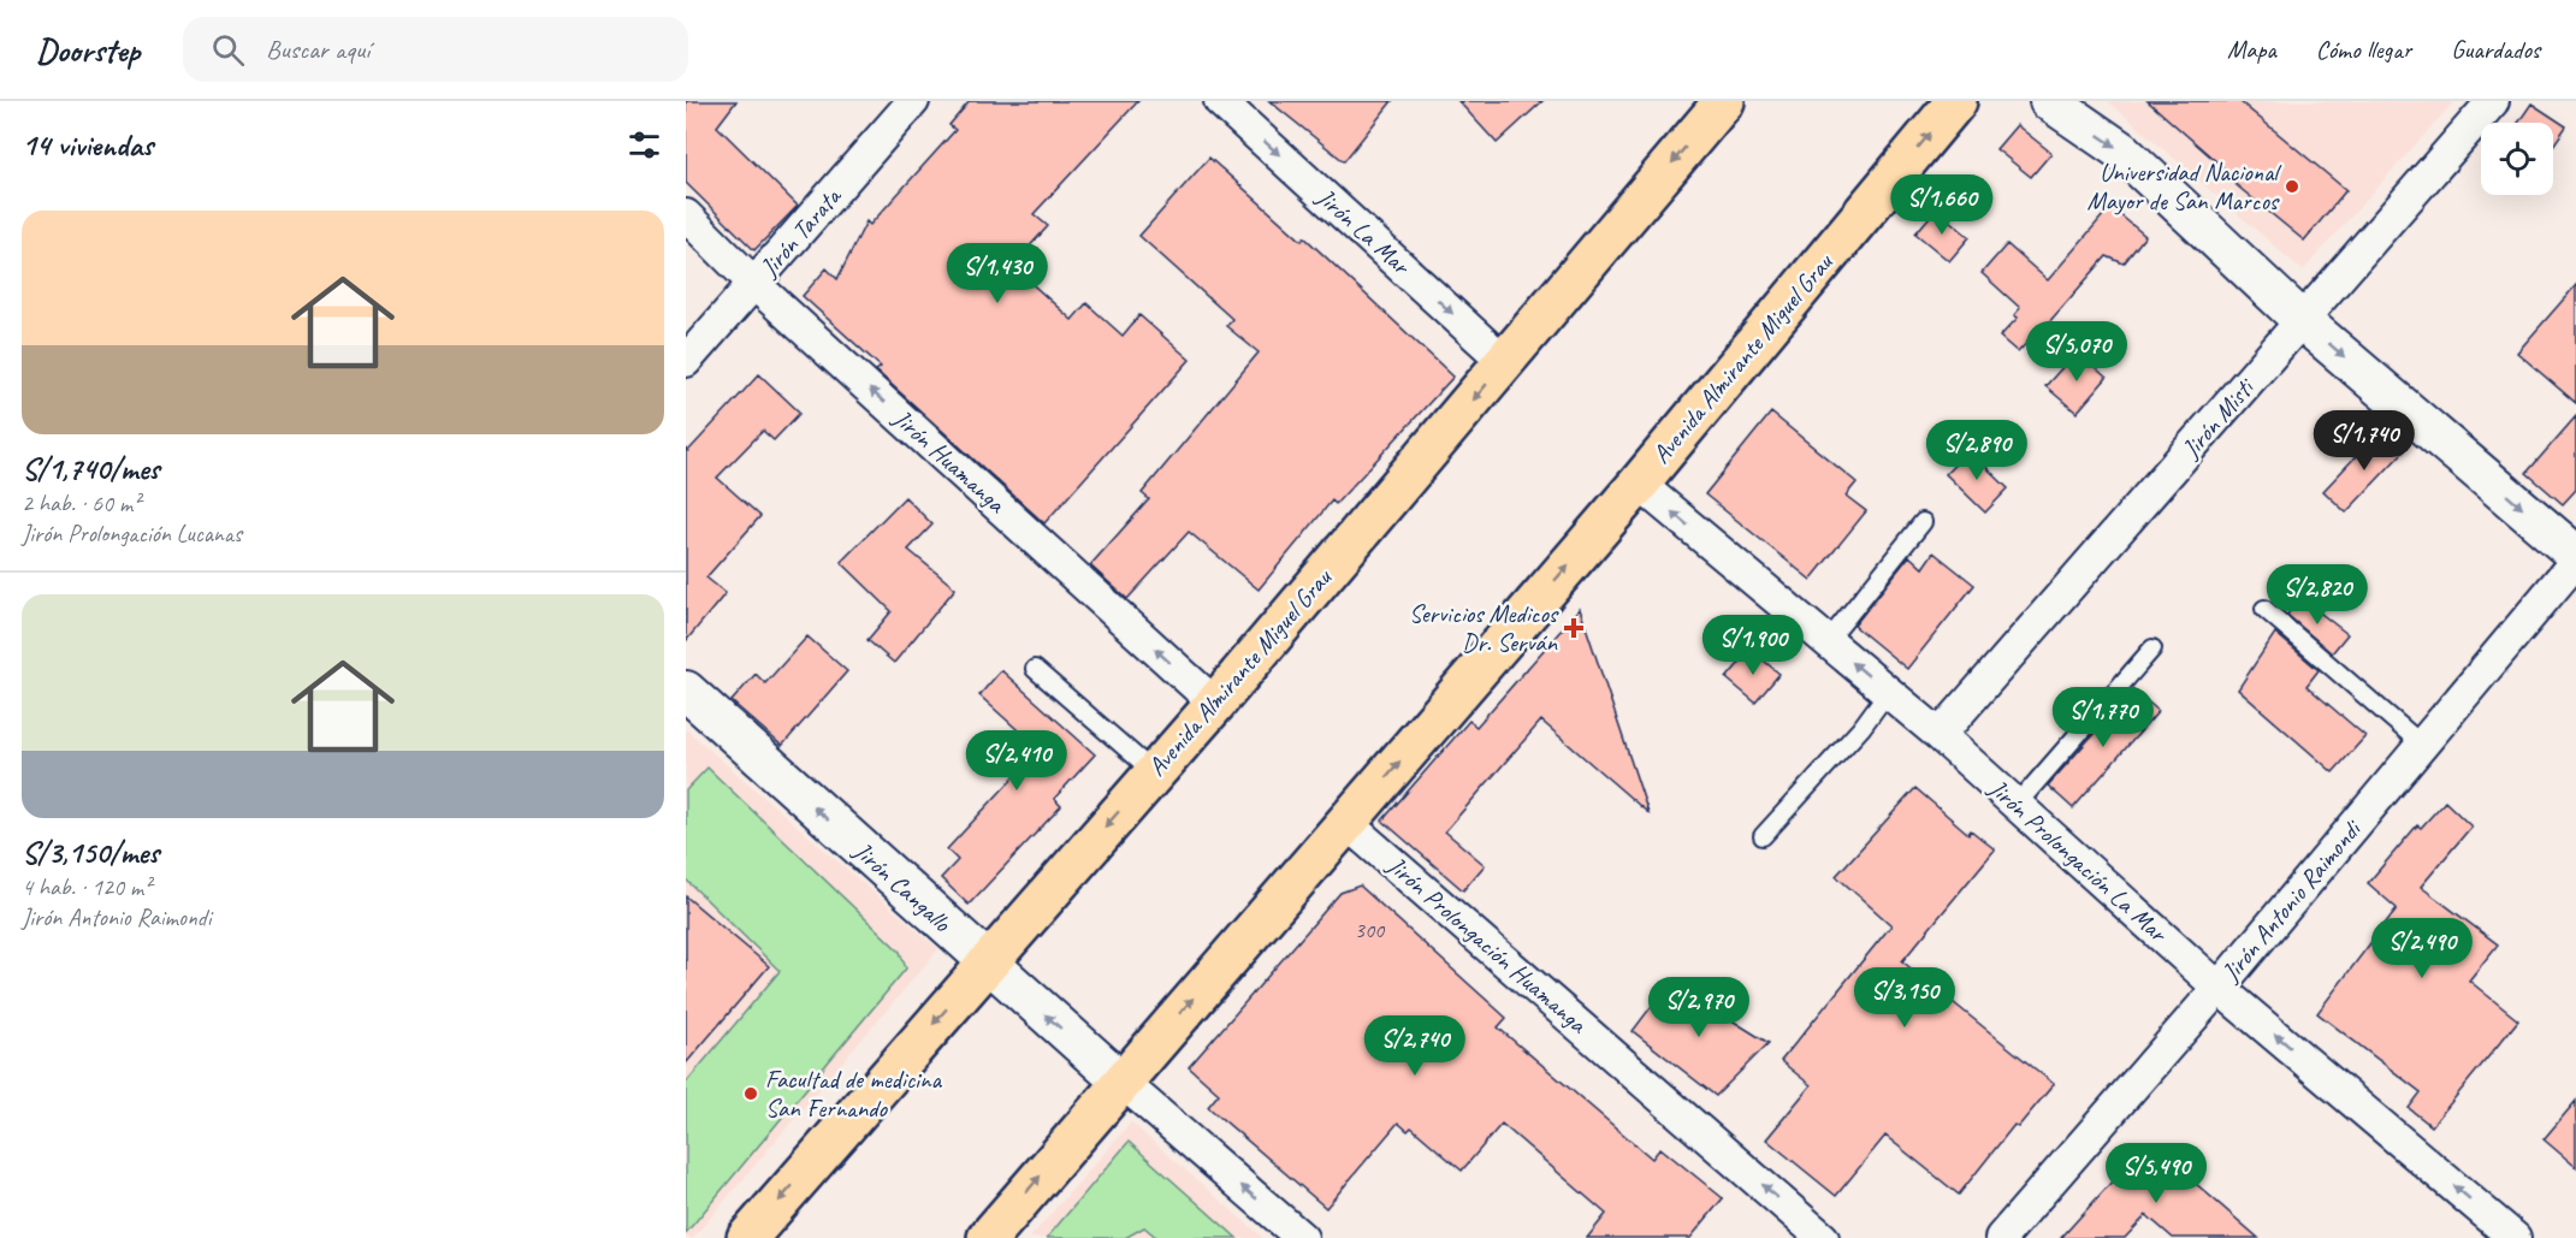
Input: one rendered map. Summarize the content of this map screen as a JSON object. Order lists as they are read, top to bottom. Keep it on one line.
{"streets":{"main road":["Avenida Almirante Miguel Grau"],"street":["Jirón La Mar","Jirón Tarata","Jirón Misti","Jirón Huamanga","Jirón Prolongación La Mar","Jirón Cangallo","Jirón Antonio Raimondi","Jirón Prolongación Huamanga"]},"crossings":[["Jirón La Mar","Avenida Almirante Miguel Grau"],["Jirón Tarata","Jirón Huamanga"],["Avenida Almirante Miguel Grau","Jirón Huamanga"],["Avenida Almirante Miguel Grau","Jirón Prolongación La Mar"],["Avenida Almirante Miguel Grau","Jirón Cangallo"],["Avenida Almirante Miguel Grau","Jirón Prolongación Huamanga"],["Jirón Misti","Jirón Prolongación La Mar"],["Jirón Prolongación La Mar","Jirón Antonio Raimondi"]],"one_way":["Jirón La Mar","Jirón Huamanga","Jirón Prolongación La Mar","Jirón Cangallo","Jirón Prolongación Huamanga"],"places":{"other":["Universidad Nacional Mayor de San Marcos","Facultad de medicina San Fernando"],"health":["Servicios Medicos Dr. Serván"]},"house_numbers":["300"],"page":{"header":"Doorstep","search":"Buscar aquí","nav":["Mapa","Cómo llegar","Guardados"],"heading":"14 viviendas","price":["S/1,660","S/1,430","S/5,070","S/1,740","S/2,890","S/2,820","S/1,900","S/1,770","S/2,410","S/2,490","S/3,150","S/2,970","S/2,740","S/5,490"],"list":[{"name":"S/1,740/mes","note":"2 hab. · 60 m² · Jirón Prolongación Lucanas"},{"name":"S/3,150/mes","note":"4 hab. · 120 m² · Jirón Antonio Raimondi"}]}}
